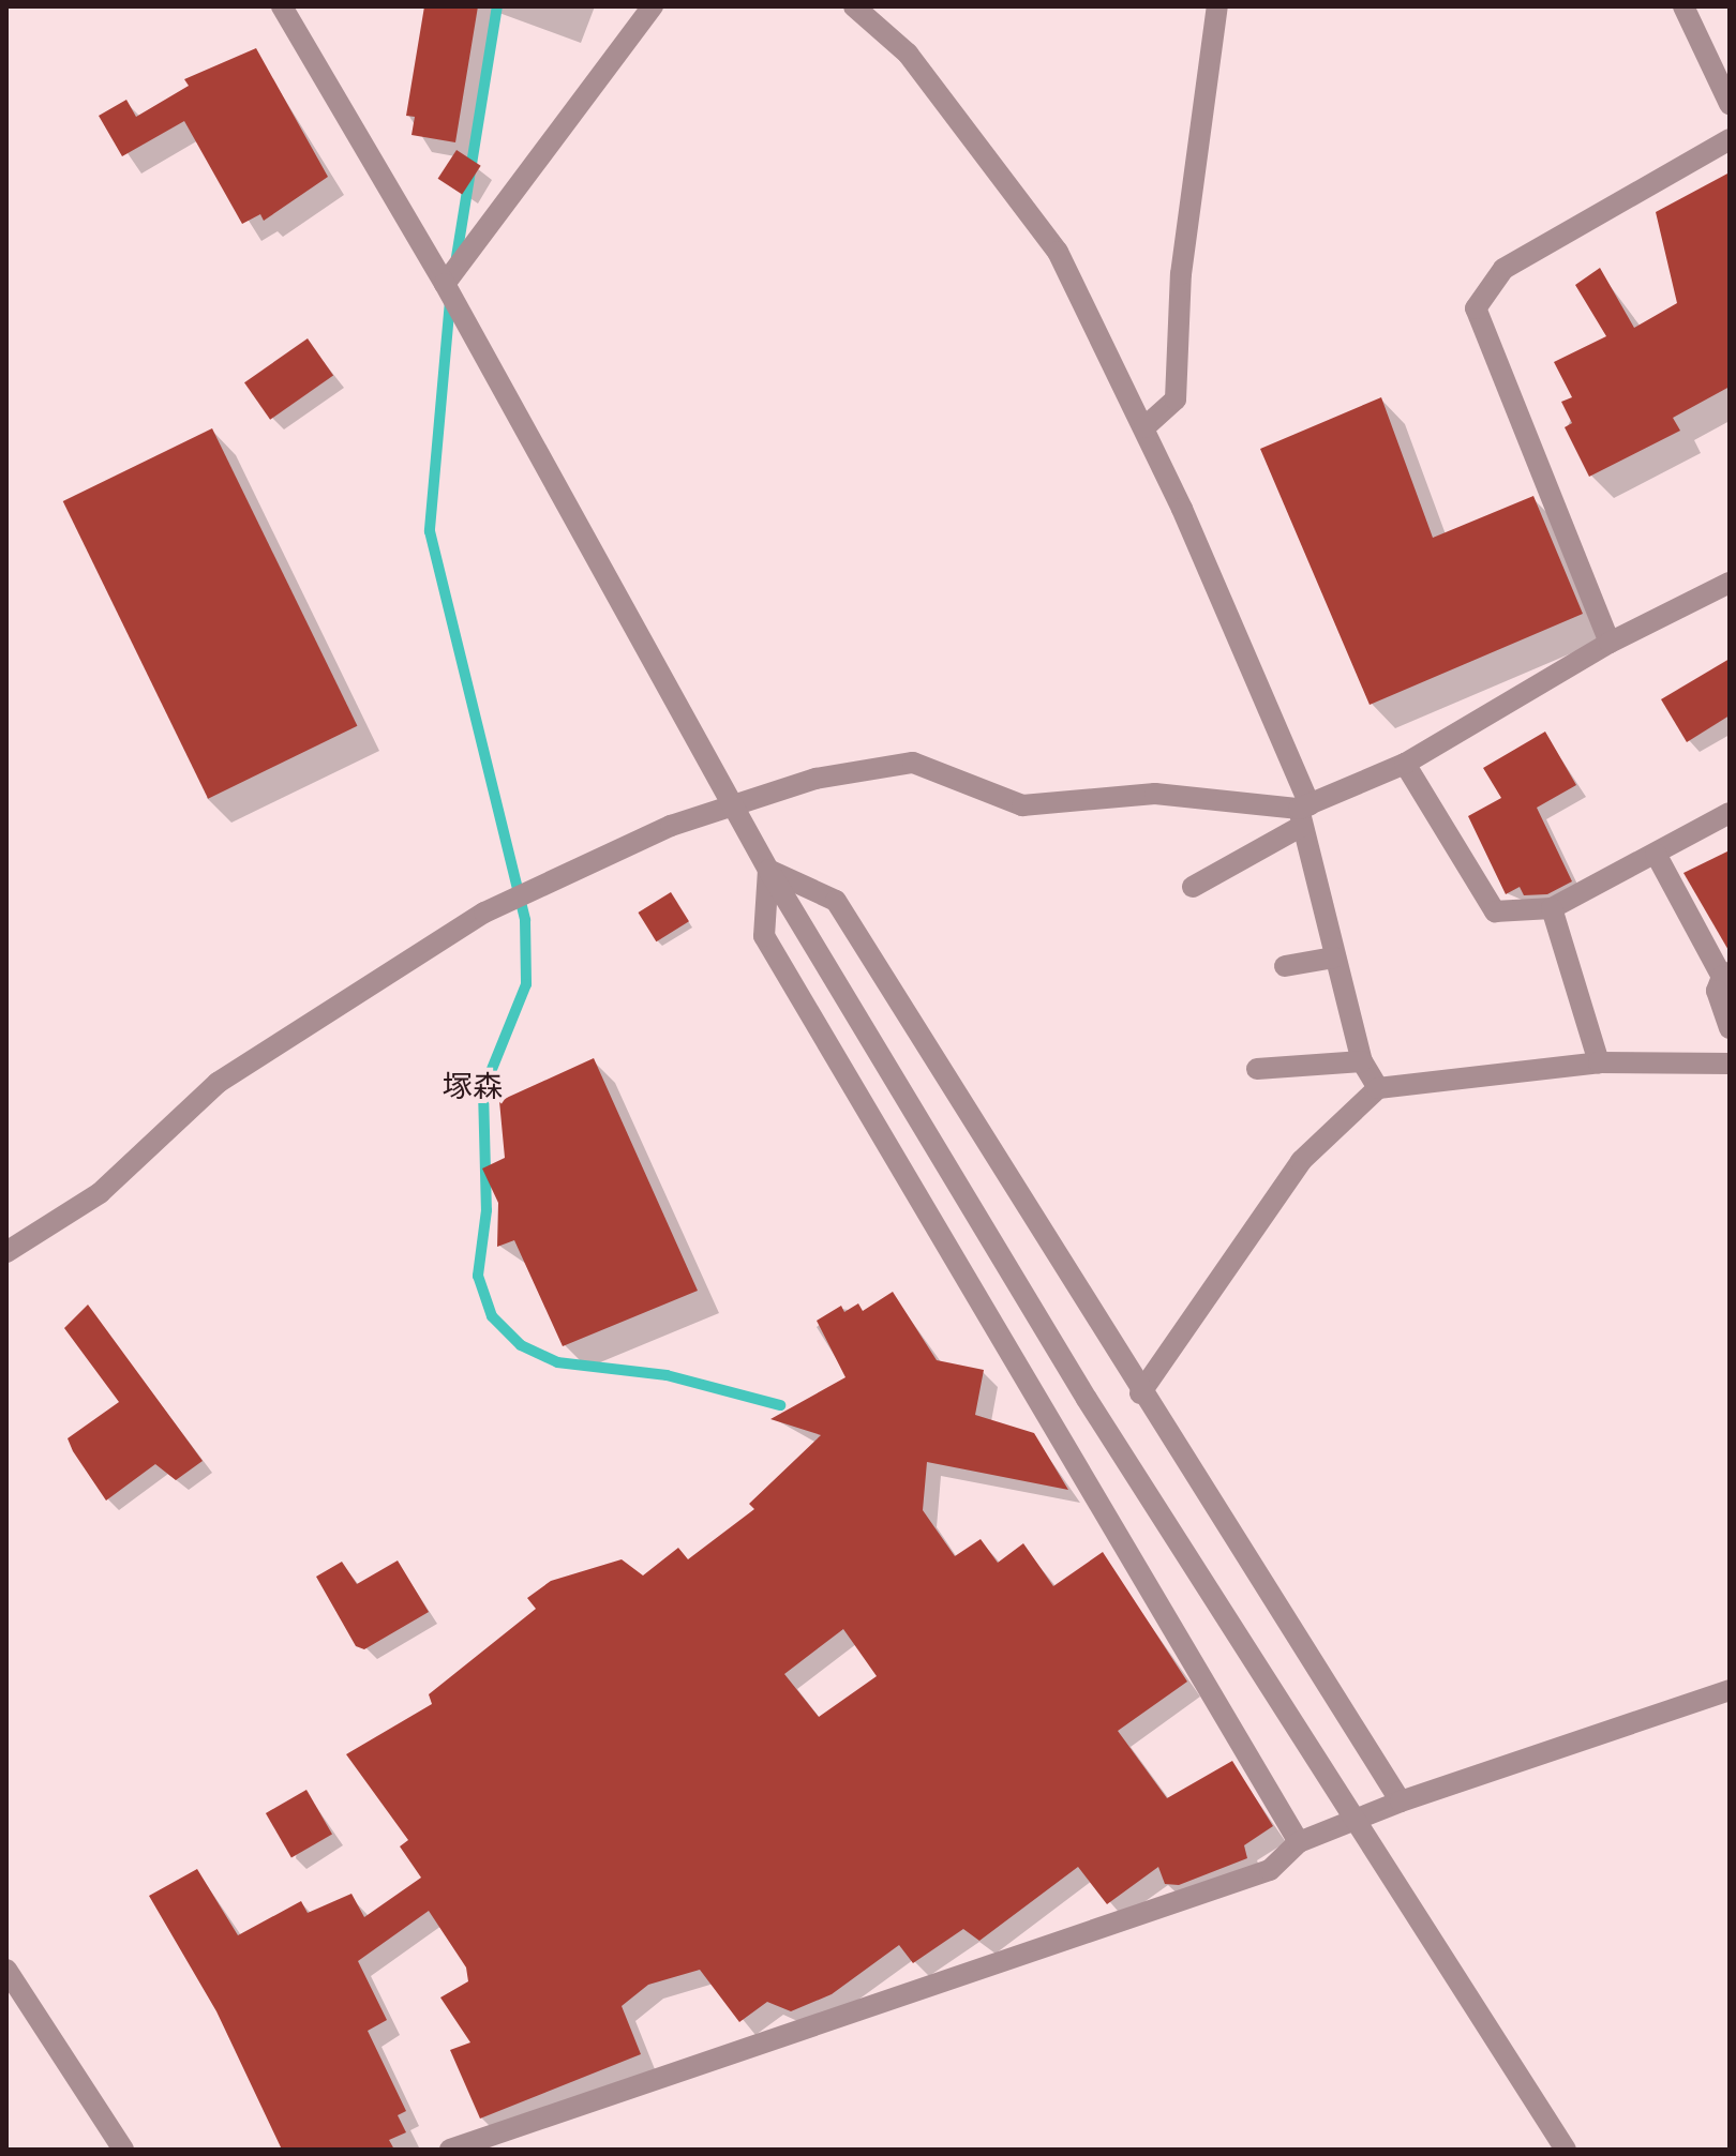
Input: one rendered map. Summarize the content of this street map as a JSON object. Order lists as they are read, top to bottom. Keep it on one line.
{"districts":["塚森"]}
